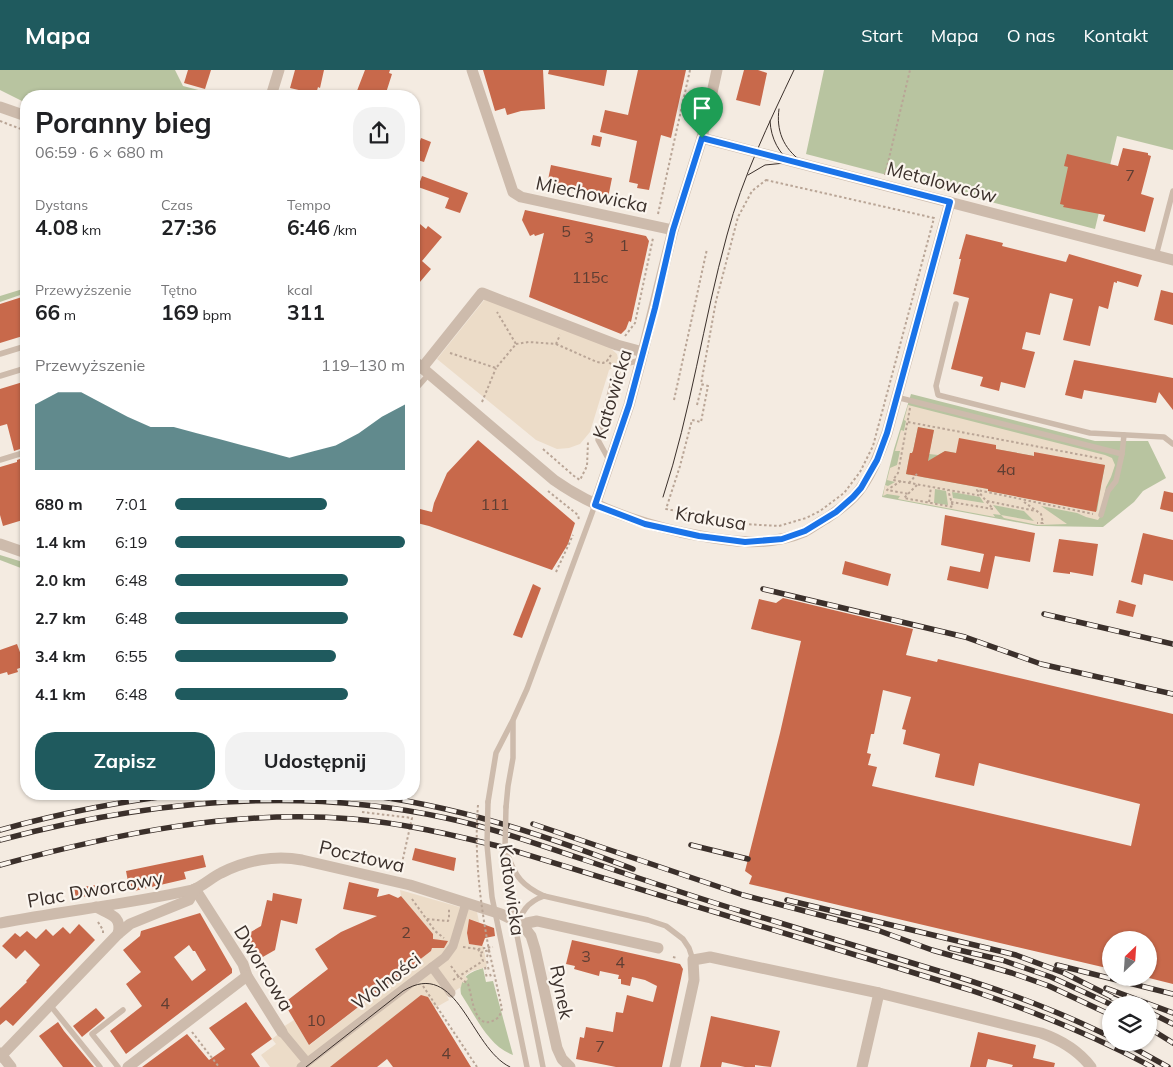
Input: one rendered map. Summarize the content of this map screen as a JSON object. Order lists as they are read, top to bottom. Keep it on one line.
{"streets":{"street":["Metalowców","Miechowicka","Katowicka","Krakusa","Pocztowa","Plac Dworcowy","Dworcowa","Wolności","Rynek"]},"crossings":[["Metalowców","Katowicka"],["Metalowców","Krakusa"],["Miechowicka","Katowicka"],["Katowicka","Krakusa"],["Katowicka","Pocztowa"],["Katowicka","Rynek"],["Pocztowa","Plac Dworcowy"],["Pocztowa","Dworcowa"],["Pocztowa","Wolności"],["Pocztowa","Rynek"],["Plac Dworcowy","Dworcowa"],["Dworcowa","Wolności"]],"house_numbers":["7","5","3","1","115c","4a","111","2","3","4","4","10","7","4"],"north":"top right","page":{"header":"Mapa","nav":["Start","Mapa","O nas","Kontakt"],"heading":["Poranny bieg","06:59 · 6 × 680 m"],"stats":[["Dystans","4.08 km"],["Czas","27:36"],["Tempo","6:46 /km"],["Przewyższenie","66 m"],["Tętno","169 bpm"],["kcal","311"]],"chart":["Przewyższenie","119–130 m"],"list":[{"name":"680 m","note":"7:01"},{"name":"1.4 km","note":"6:19"},{"name":"2.0 km","note":"6:48"},{"name":"2.7 km","note":"6:48"},{"name":"3.4 km","note":"6:55"},{"name":"4.1 km","note":"6:48"}],"buttons":["Zapisz","Udostępnij"]}}
